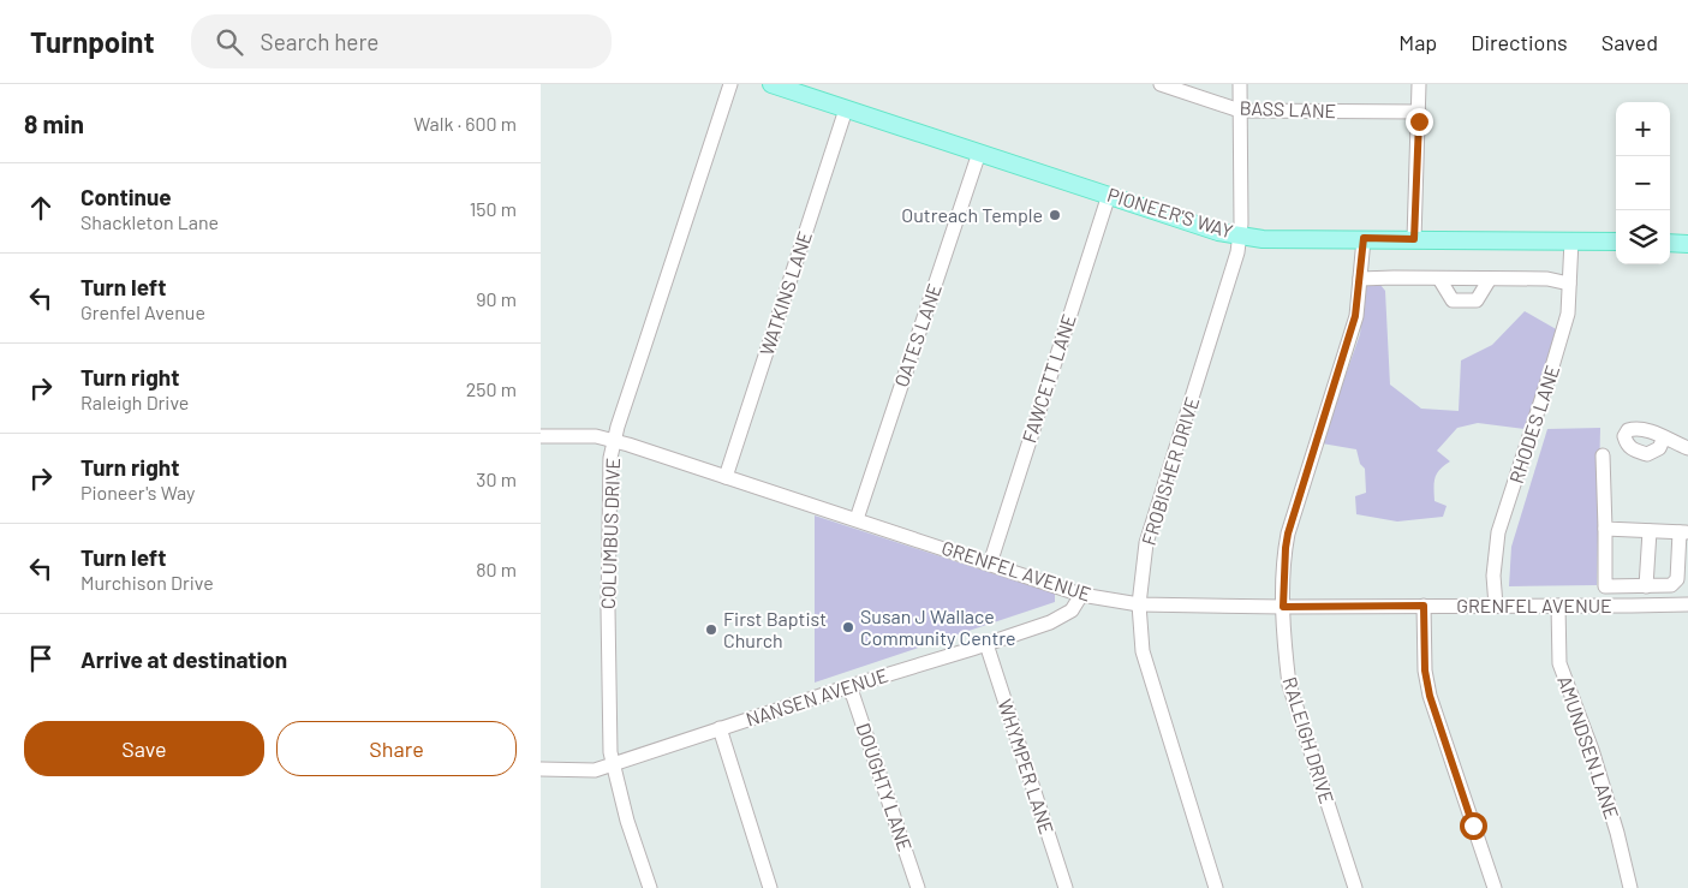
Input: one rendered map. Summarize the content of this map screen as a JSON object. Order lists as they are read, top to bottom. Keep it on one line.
{"streets":{"main road":["PIONEER'S WAY"],"street":["BASS LANE","WATKINS LANE","OATES LANE","FAWCETT LANE","RHODES LANE","FROBISHER DRIVE","COLUMBUS DRIVE","GRENFEL AVENUE","NANSEN AVENUE","RALEIGH DRIVE","AMUNDSEN LANE","WHYMPER LANE","DOUGHTY LANE"]},"crossings":[["BASS LANE","FROBISHER DRIVE"],["PIONEER'S WAY","WATKINS LANE"],["PIONEER'S WAY","OATES LANE"],["PIONEER'S WAY","FAWCETT LANE"],["PIONEER'S WAY","RHODES LANE"],["PIONEER'S WAY","FROBISHER DRIVE"],["PIONEER'S WAY","RALEIGH DRIVE"],["WATKINS LANE","GRENFEL AVENUE"],["OATES LANE","GRENFEL AVENUE"],["FAWCETT LANE","GRENFEL AVENUE"],["RHODES LANE","GRENFEL AVENUE"],["FROBISHER DRIVE","GRENFEL AVENUE"],["COLUMBUS DRIVE","GRENFEL AVENUE"],["COLUMBUS DRIVE","NANSEN AVENUE"],["GRENFEL AVENUE","NANSEN AVENUE"],["GRENFEL AVENUE","RALEIGH DRIVE"],["GRENFEL AVENUE","AMUNDSEN LANE"],["NANSEN AVENUE","WHYMPER LANE"],["NANSEN AVENUE","DOUGHTY LANE"]],"places":["Outreach Temple","Susan J Wallace Community Centre","First Baptist Church"],"page":{"header":"Turnpoint","search":"Search here","nav":["Map","Directions","Saved"],"heading":["8 min","Walk · 600 m"],"map_buttons":["+","−"],"list":[["Continue","Shackleton Lane","150 m"],["Turn left","Grenfel Avenue","90 m"],["Turn right","Raleigh Drive","250 m"],["Turn right","Pioneer's Way","30 m"],["Turn left","Murchison Drive","80 m"],"Arrive at destination"],"buttons":["Save","Share"]}}
